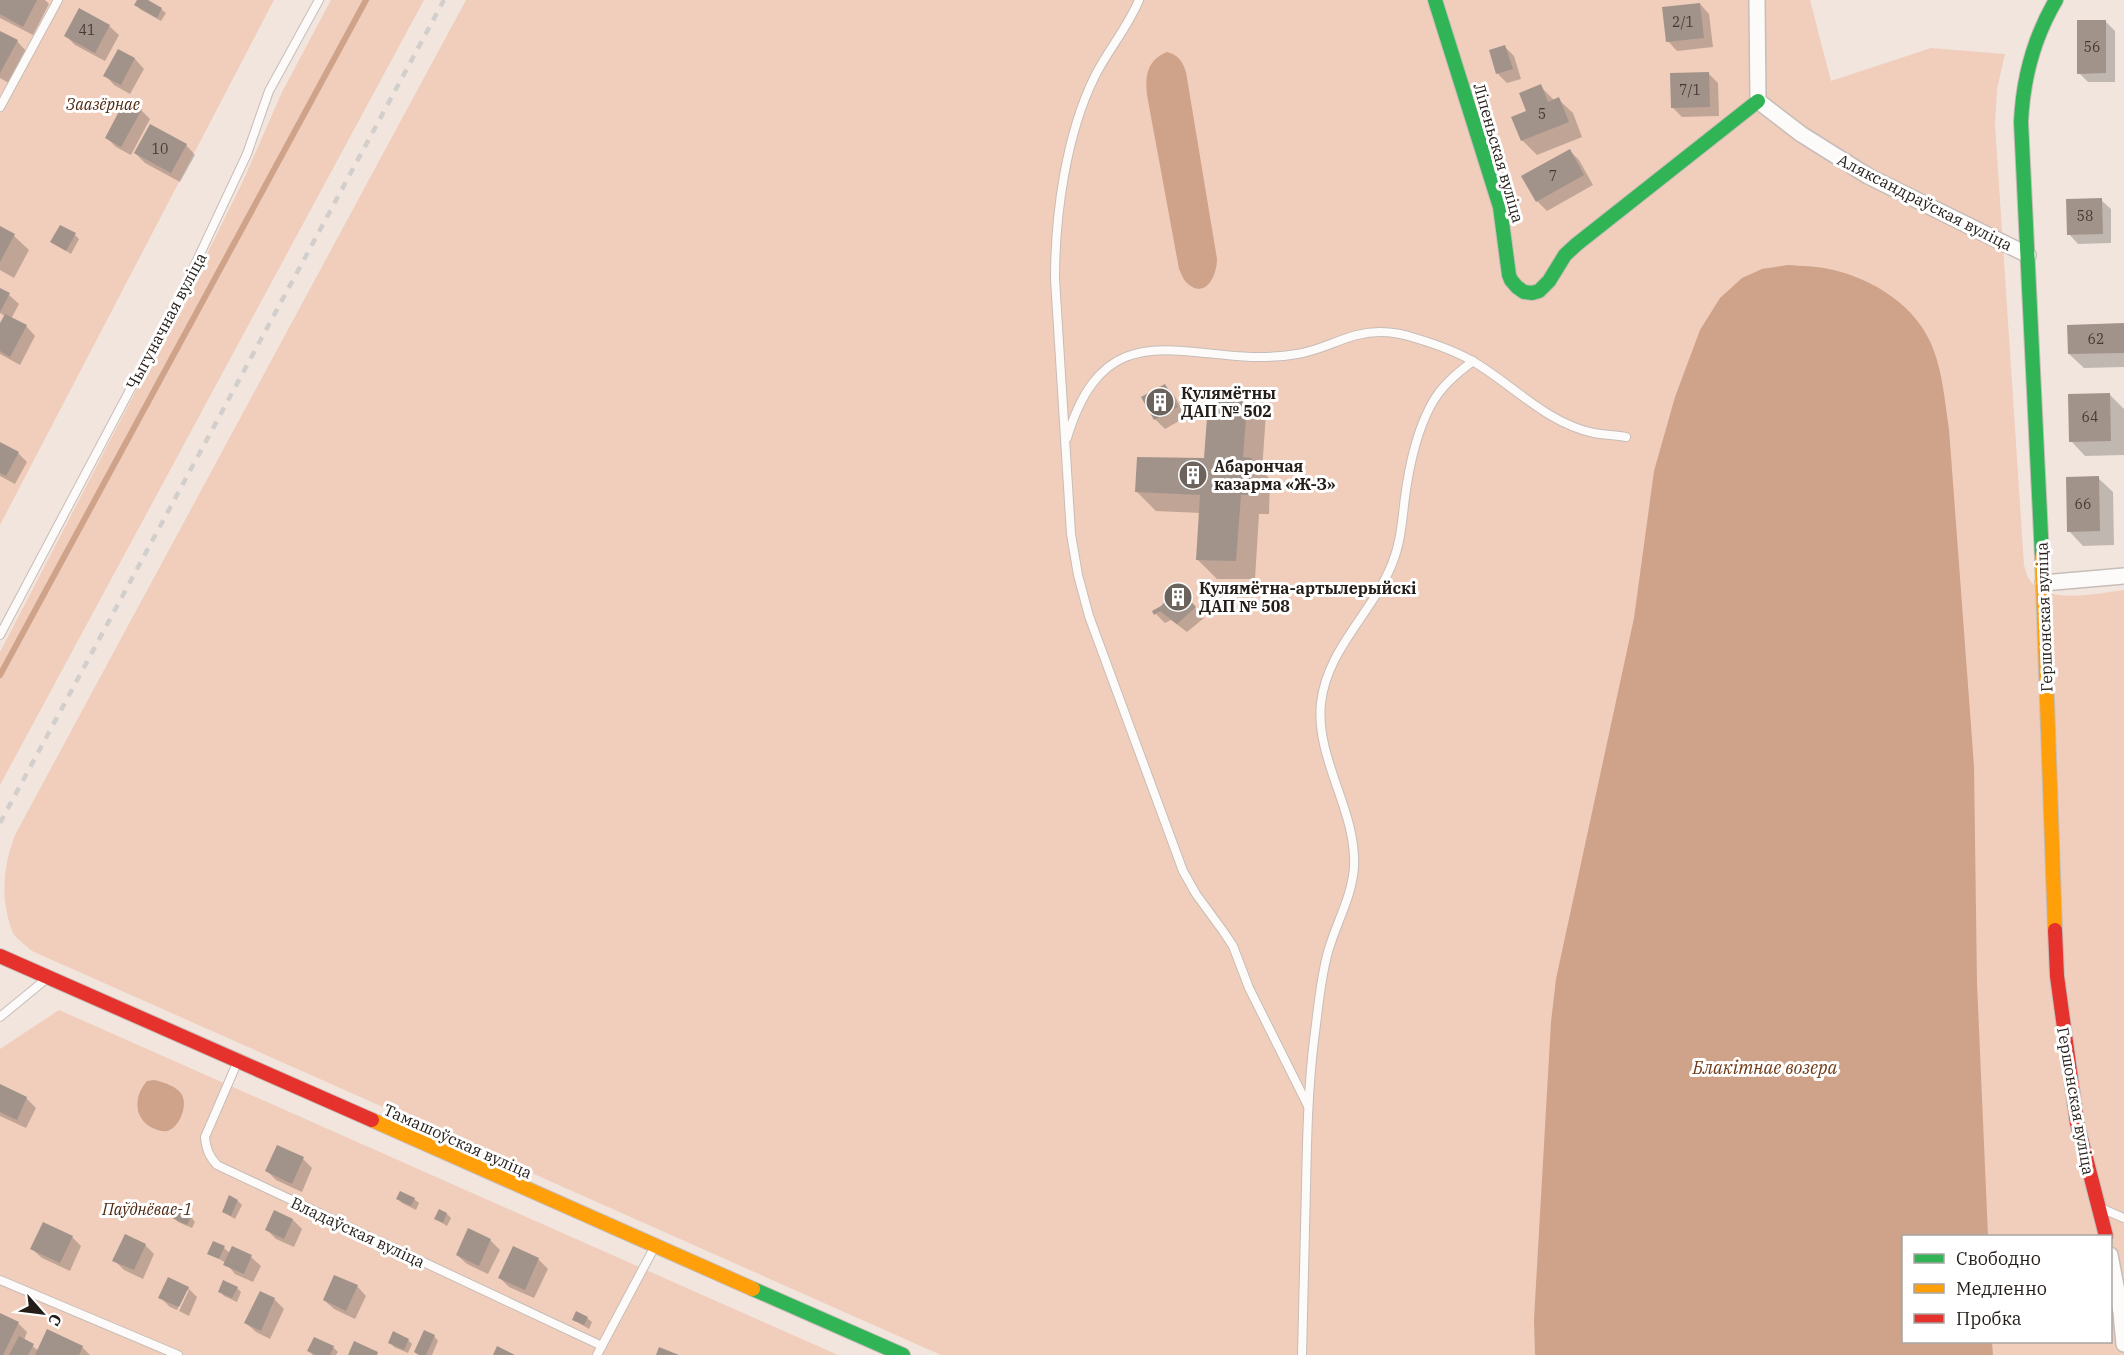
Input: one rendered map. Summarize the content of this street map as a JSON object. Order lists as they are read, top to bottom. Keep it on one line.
{"streets":{"street":["Ліпеньская вуліца","Аляксандраўская вуліца","Гершонская вуліца","Тамашоўская вуліца"],"lane":["Чыгуначная вуліца","Владаўская вуліца"]},"crossings":[["Ліпеньская вуліца","Аляксандраўская вуліца"],["Аляксандраўская вуліца","Гершонская вуліца"],["Тамашоўская вуліца","Владаўская вуліца"]],"water":["Блакітнае возера"],"parks":["Заазёрнае","Паўднёвае-1"],"places":{"building":["Кулямётны ДАП № 502","Абарончая казарма «Ж-З»","Кулямётна-артылерыйскі ДАП № 508"]},"house_numbers":["2/1","41","56","7/1","5","10","7","58","62","64","66"],"legend":["Свободно","Медленно","Пробка"],"north":"bottom right"}
